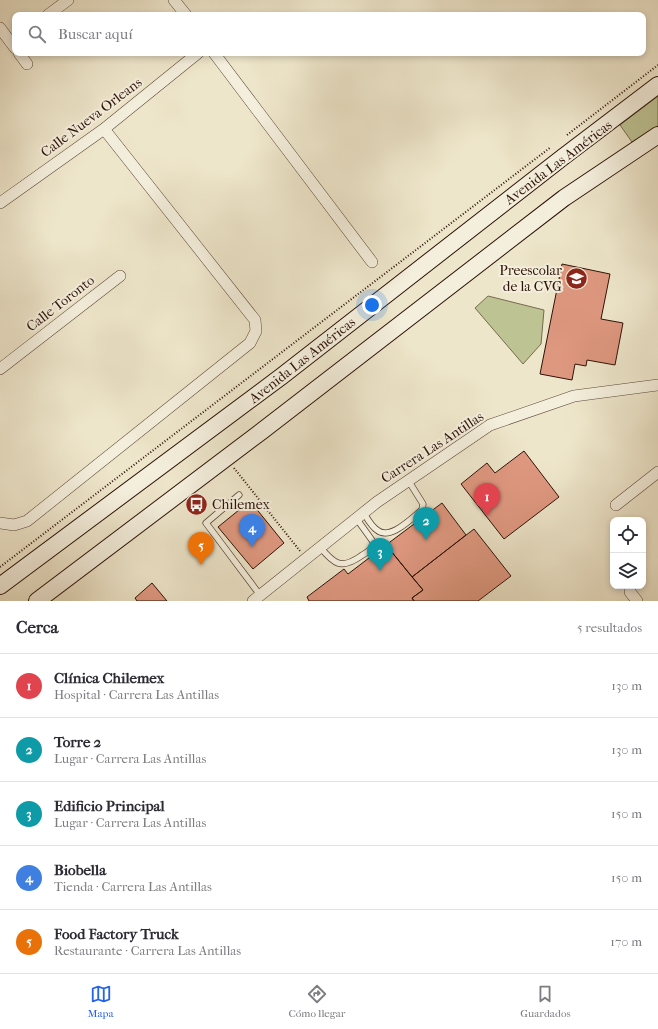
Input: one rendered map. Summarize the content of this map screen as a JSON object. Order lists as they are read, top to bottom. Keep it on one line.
{"streets":{"main road":["Avenida Las Américas"],"street":["Calle Nueva Orleans","Calle Toronto","Carrera Las Antillas"]},"places":{"school or university":["Preescolar de la CVG"],"bus stop":["Chilemex"]},"page":{"search":"Buscar aquí","pins":["1","2","4","5","3"],"heading":["Cerca","5 resultados"],"list":[{"mark":"1","name":"Clínica Chilemex","note":"Hospital · Carrera Las Antillas","value":"130 m"},{"mark":"2","name":"Torre 2","note":"Lugar · Carrera Las Antillas","value":"130 m"},{"mark":"3","name":"Edificio Principal","note":"Lugar · Carrera Las Antillas","value":"150 m"},{"mark":"4","name":"Biobella","note":"Tienda · Carrera Las Antillas","value":"150 m"},{"mark":"5","name":"Food Factory Truck","note":"Restaurante · Carrera Las Antillas","value":"170 m"}],"nav":["Mapa","Cómo llegar","Guardados"]}}
